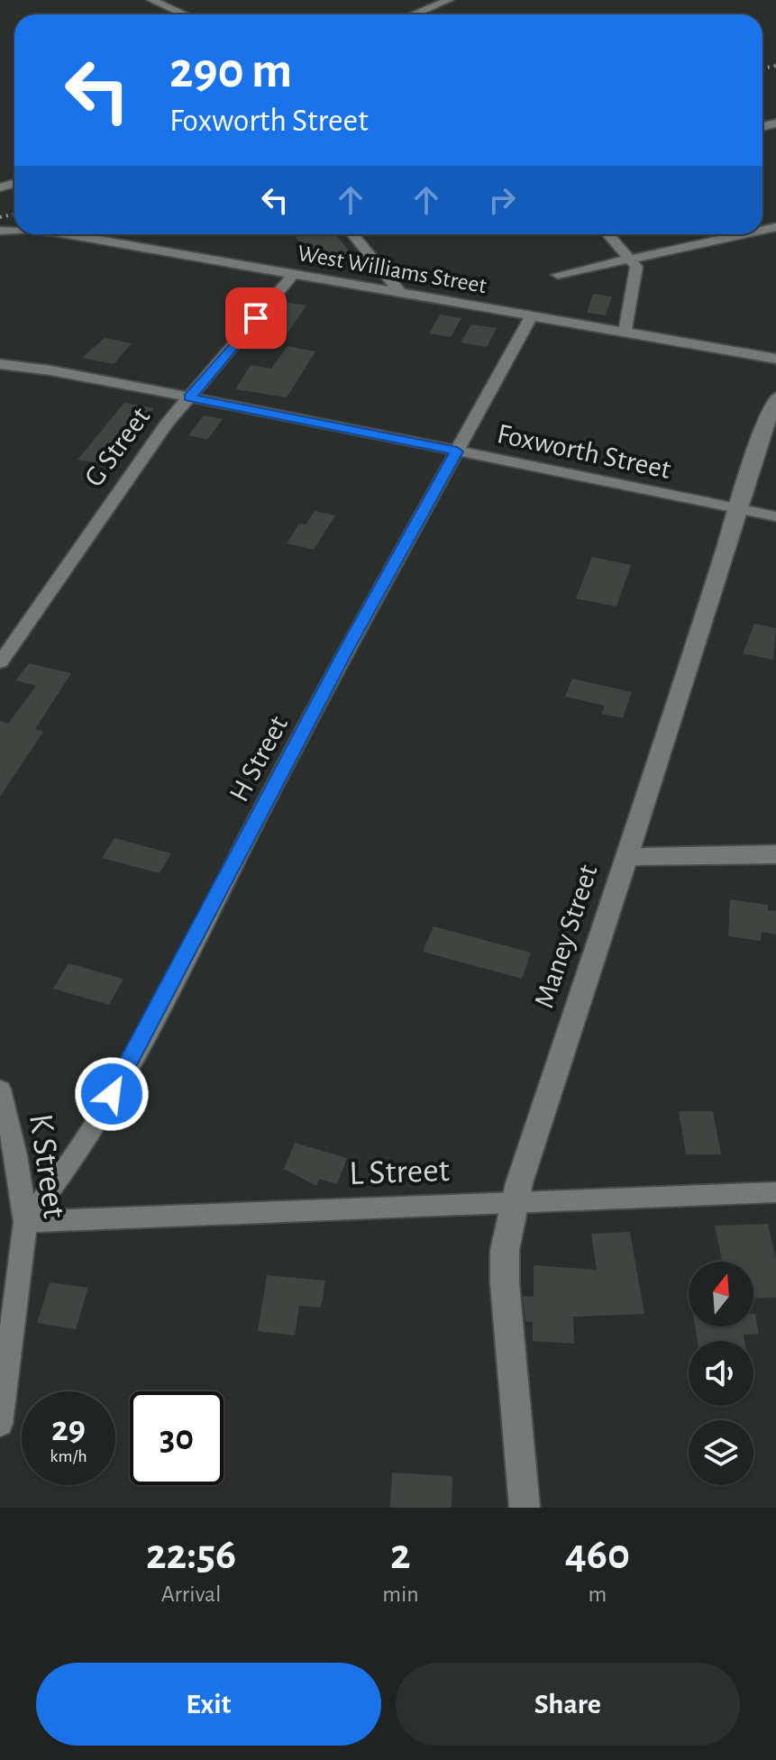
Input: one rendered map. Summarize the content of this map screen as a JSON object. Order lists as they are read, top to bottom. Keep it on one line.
{"streets":{"street":["West Williams Street","G Street","Foxworth Street","H Street","Maney Street","K Street","L Street"]},"crossings":[["West Williams Street","G Street"],["West Williams Street","H Street"],["G Street","Foxworth Street"],["Foxworth Street","H Street"],["Foxworth Street","Maney Street"],["H Street","K Street"],["H Street","L Street"],["Maney Street","L Street"],["K Street","L Street"]],"north":"top","page":{"turn":["290 m","Foxworth Street"],"speed":"29 km/h","limit":"30","eta":["22:56","Arrival","2","min","460","m"],"buttons":["Exit","Share"]}}
